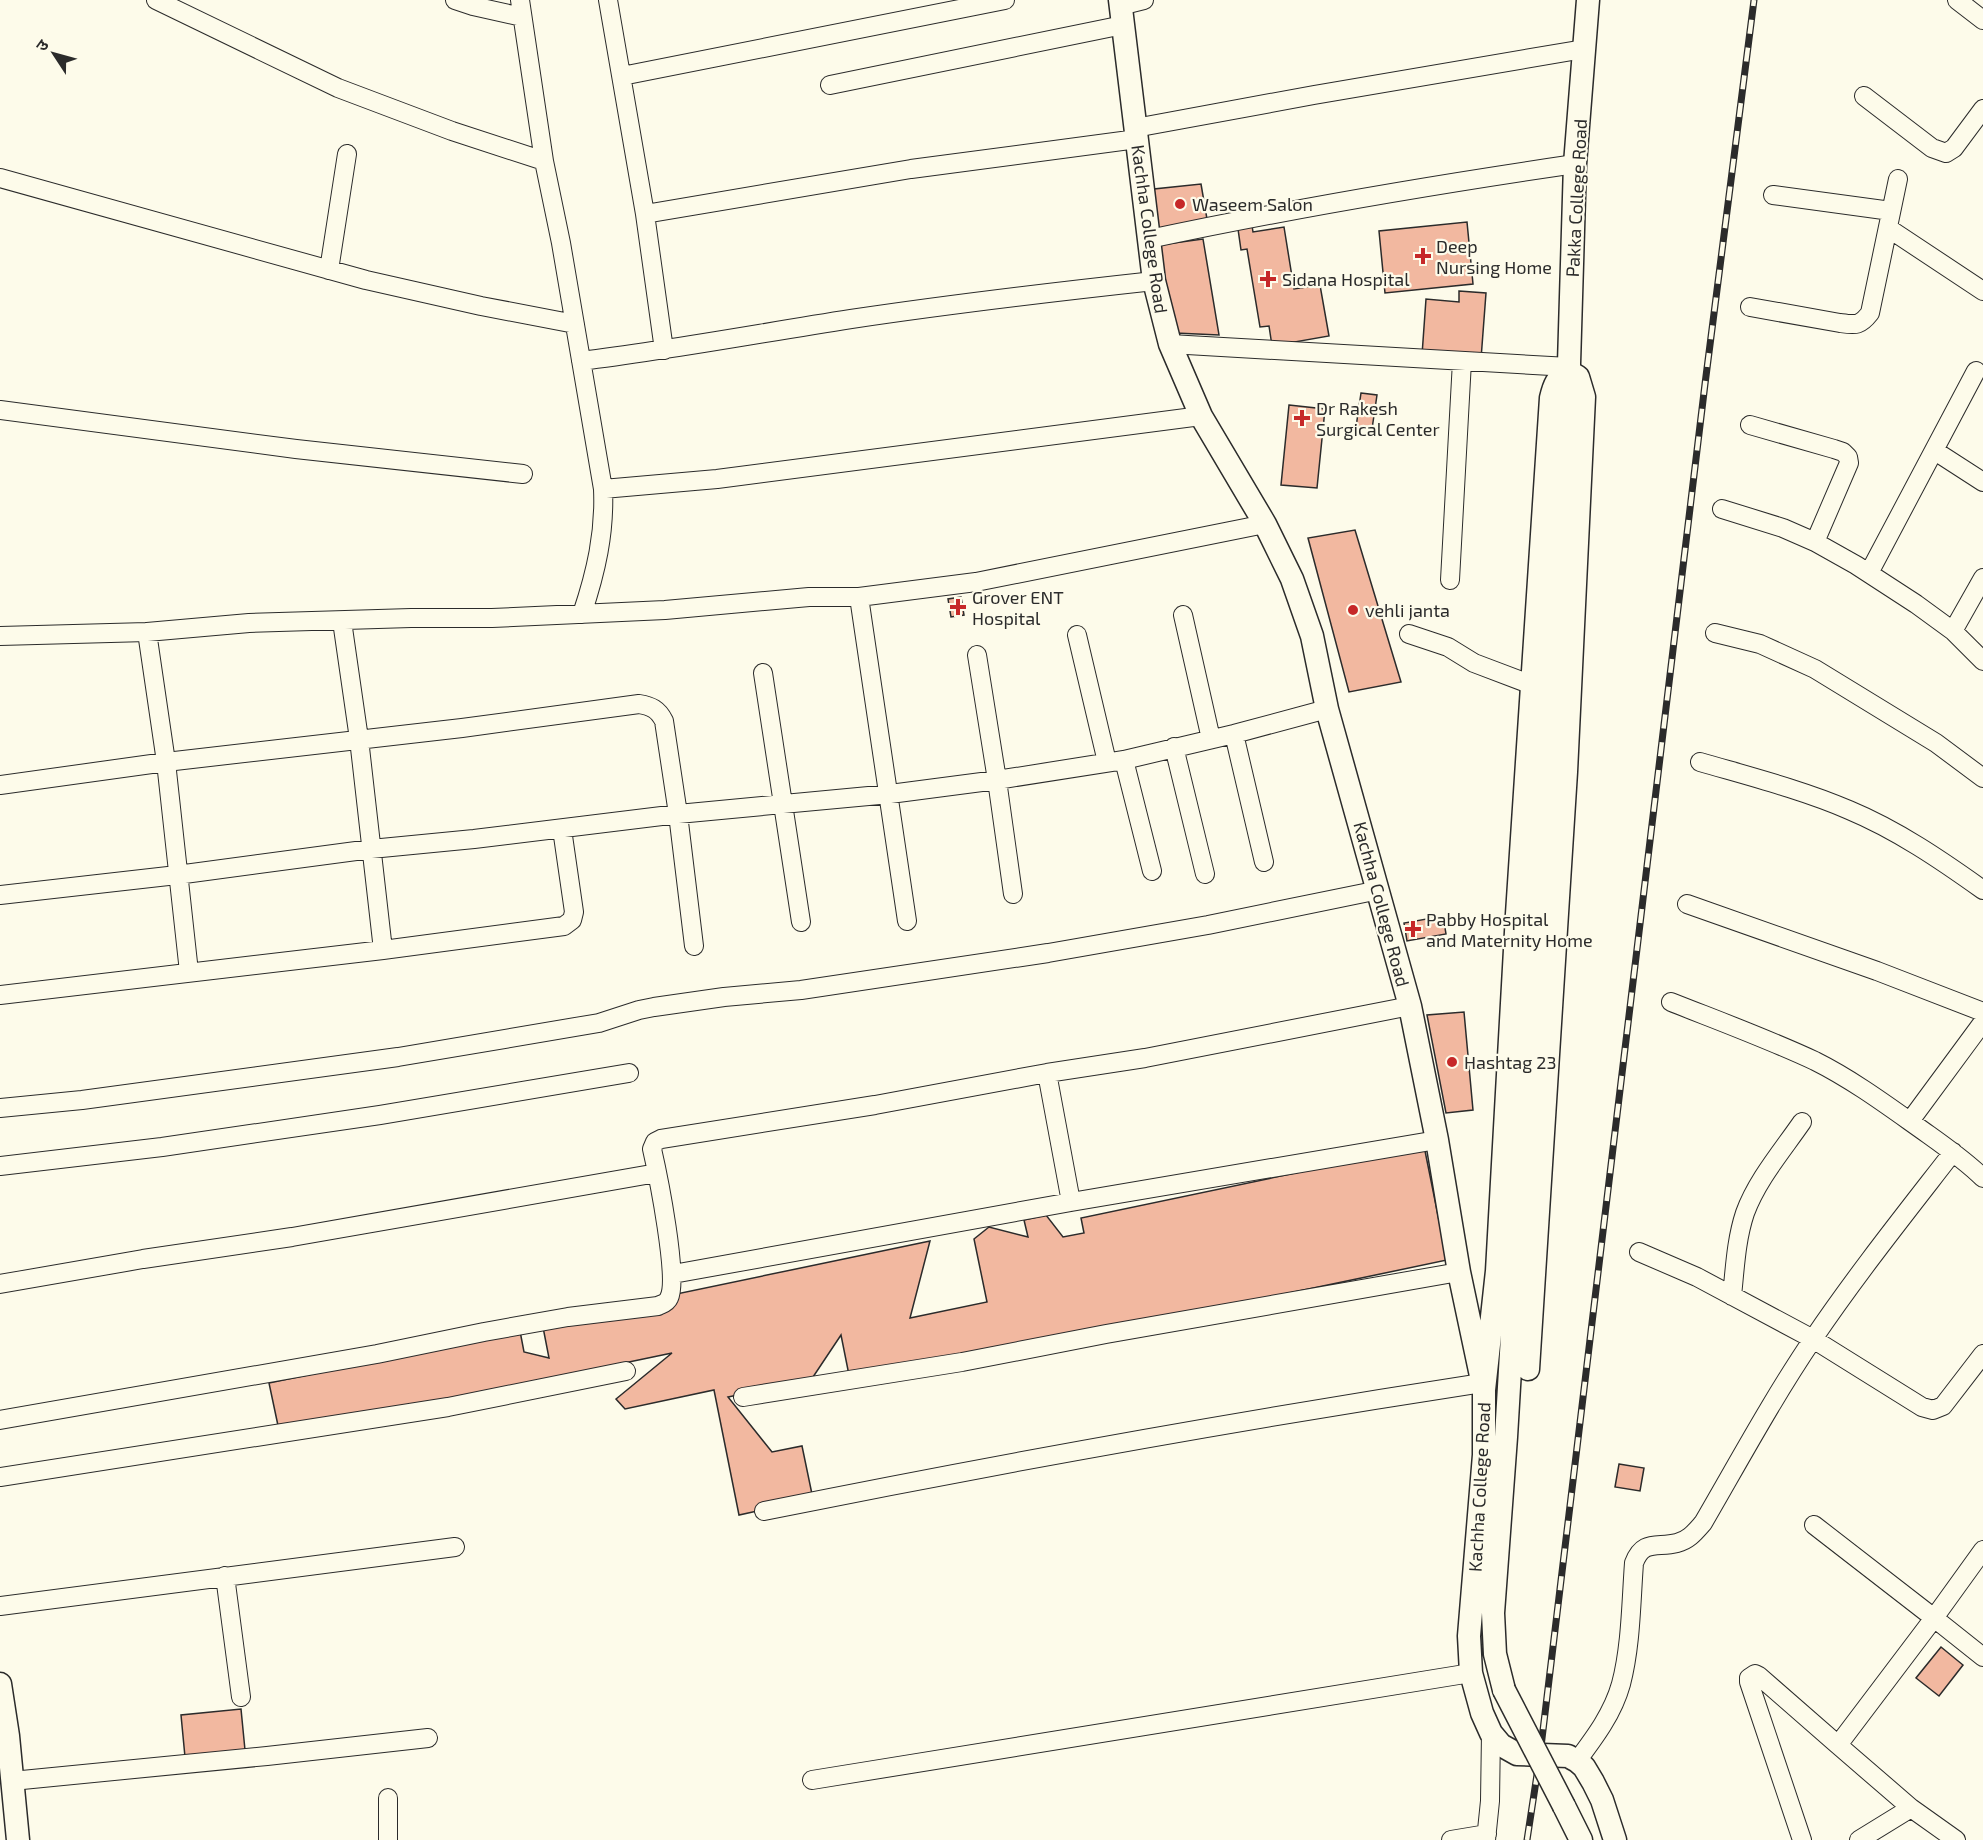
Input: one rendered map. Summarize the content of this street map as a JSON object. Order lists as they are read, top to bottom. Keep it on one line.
{"streets":{"street":["Pakka College Road","Kachha College Road"]},"places":{"other":["Waseem Salon","vehli janta","Hashtag 23"],"health":["Deep Nursing Home","Sidana Hospital","Dr Rakesh Surgical Center","Grover ENT Hospital","Pabby Hospital and Maternity Home"]},"north":"top left"}
